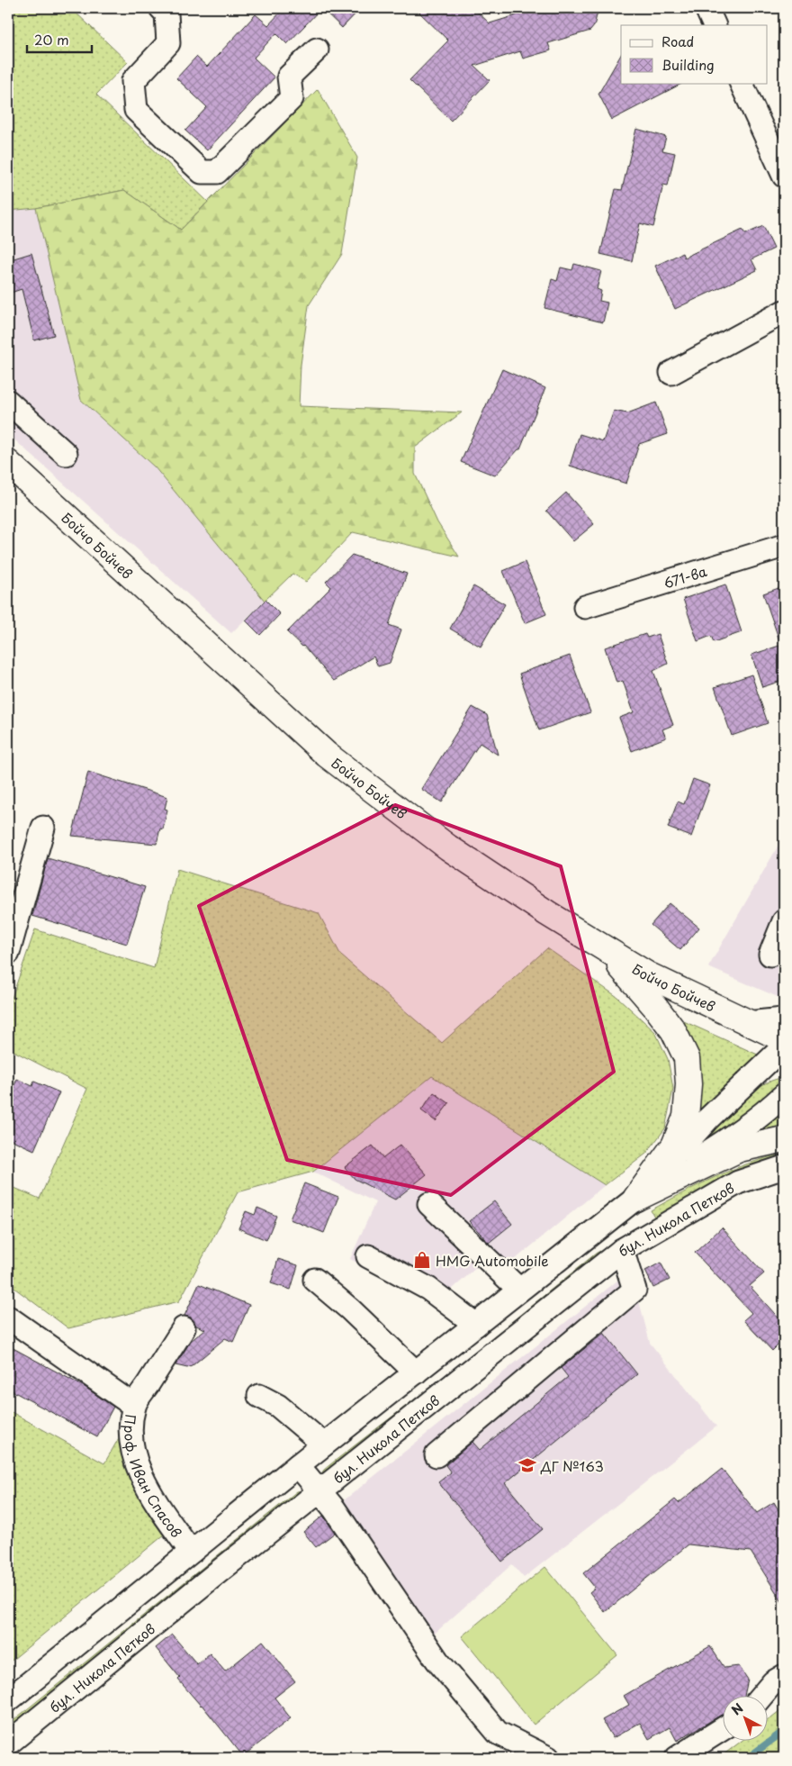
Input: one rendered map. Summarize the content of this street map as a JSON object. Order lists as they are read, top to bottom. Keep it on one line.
{"streets":{"highway":["Бойчо Бойчев"],"street":["671-ва","бул. Никола Петков","Проф. Иван Спасов"]},"places":{"shop":["HMG Automobile"],"school or university":["ДГ №163"]},"legend":["Road","Building"],"scale_bar":"20 m","north":"top left"}
